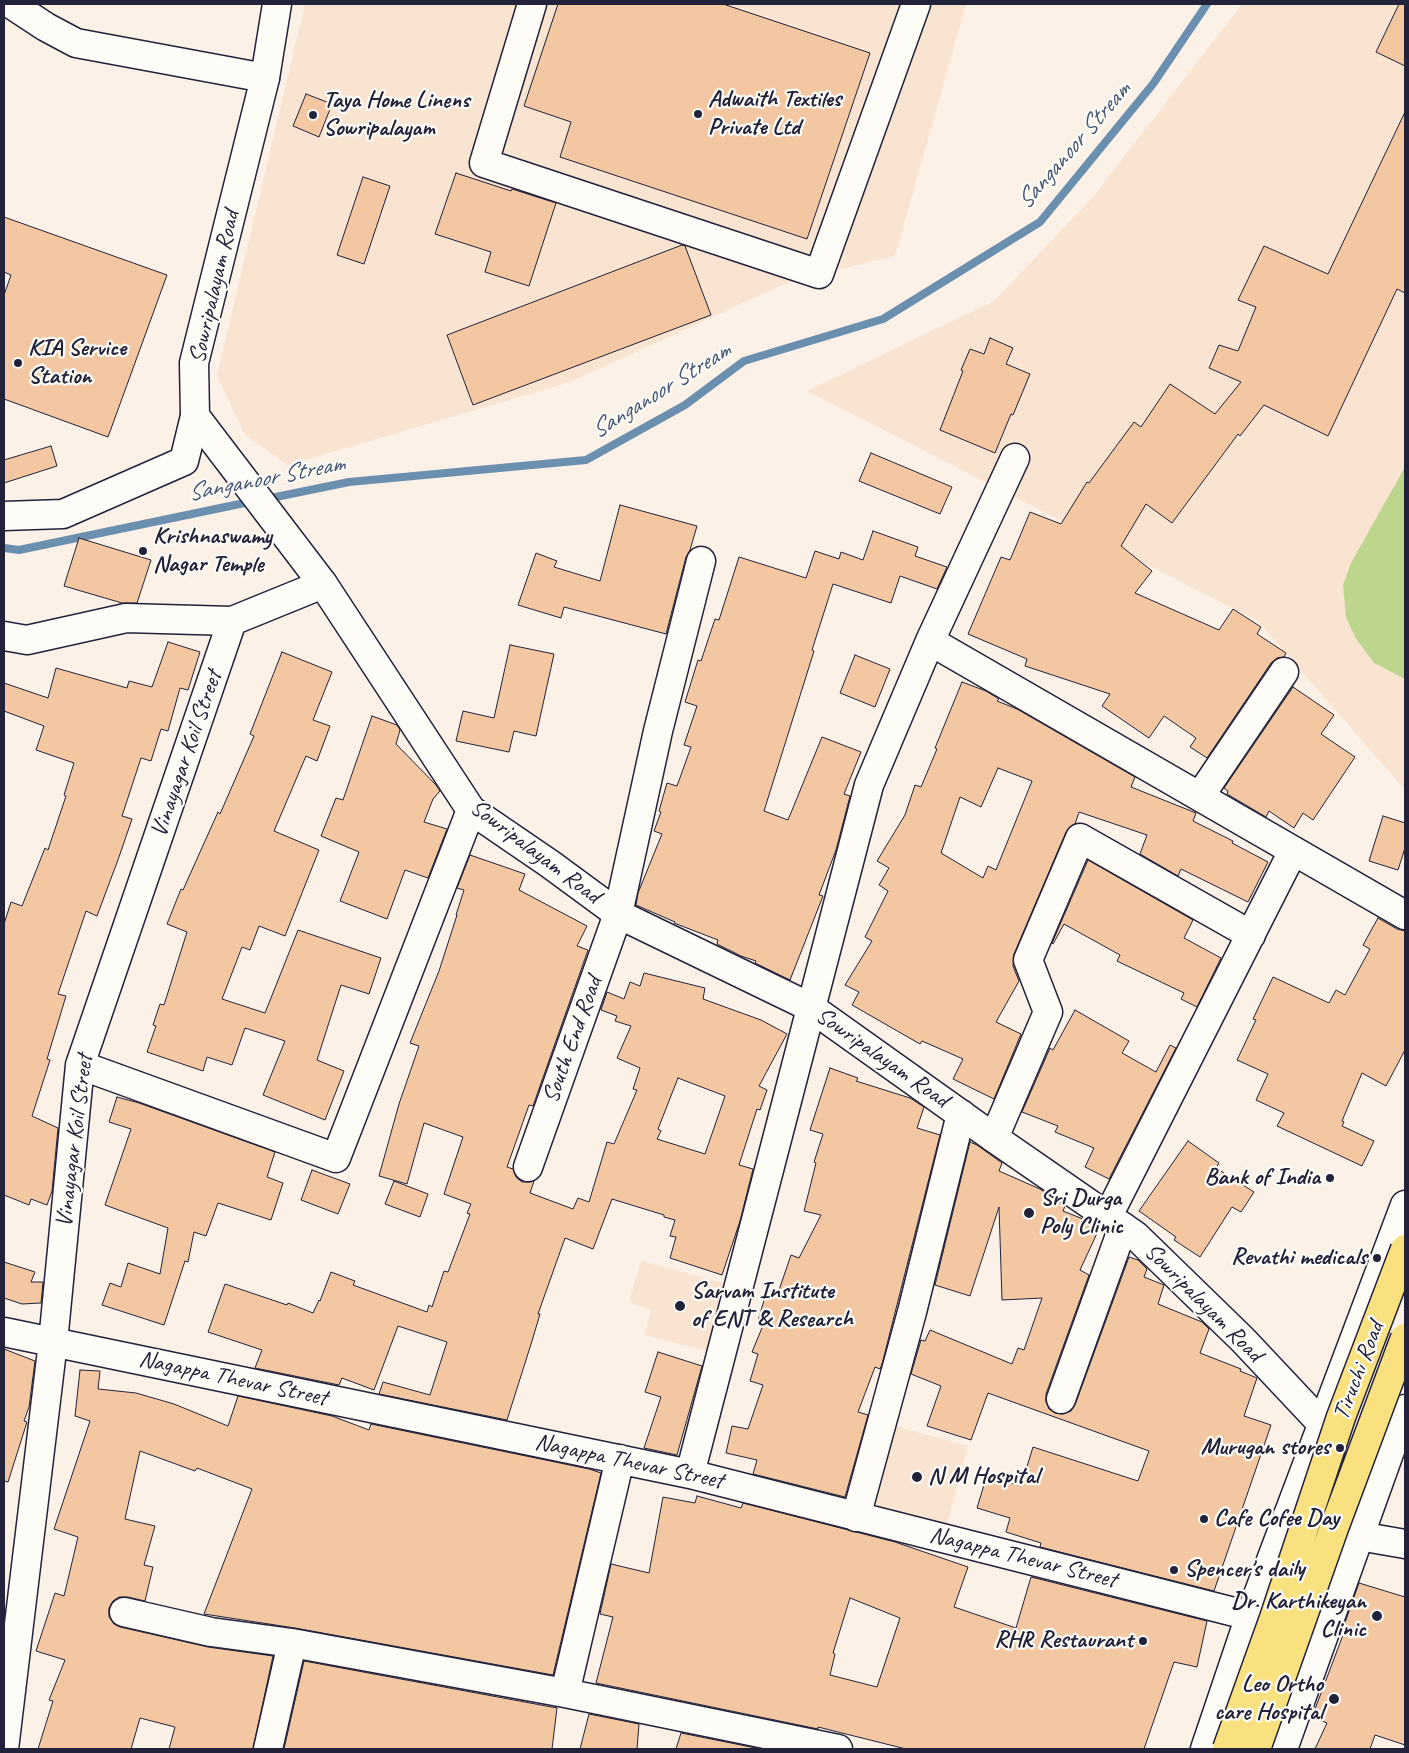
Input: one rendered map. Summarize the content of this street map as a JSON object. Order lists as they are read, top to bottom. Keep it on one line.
{"streets":{"highway":["Tiruchi Road"],"street":["Sowripalayam Road","Vinayagar Koil Street","South End Road","Nagappa Thevar Street"]},"crossings":[["Sowripalayam Road","South End Road"],["Vinayagar Koil Street","Nagappa Thevar Street"]],"water":["Sanganoor Stream"],"places":["Adwaith Textiles Private Ltd","Taya Home Linens Sowripalayam","KIA Service Station","Krishnaswamy Nagar Temple","Bank of India","Sri Durga Poly Clinic","Revathi medicals","Sarvam Institute of ENT & Research","Murugan stores","N M Hospital","Cafe Cofee Day","Spencer's daily","Dr. Karthikeyan Clinic","RHR Restaurant","Leo Ortho care Hospital"]}
